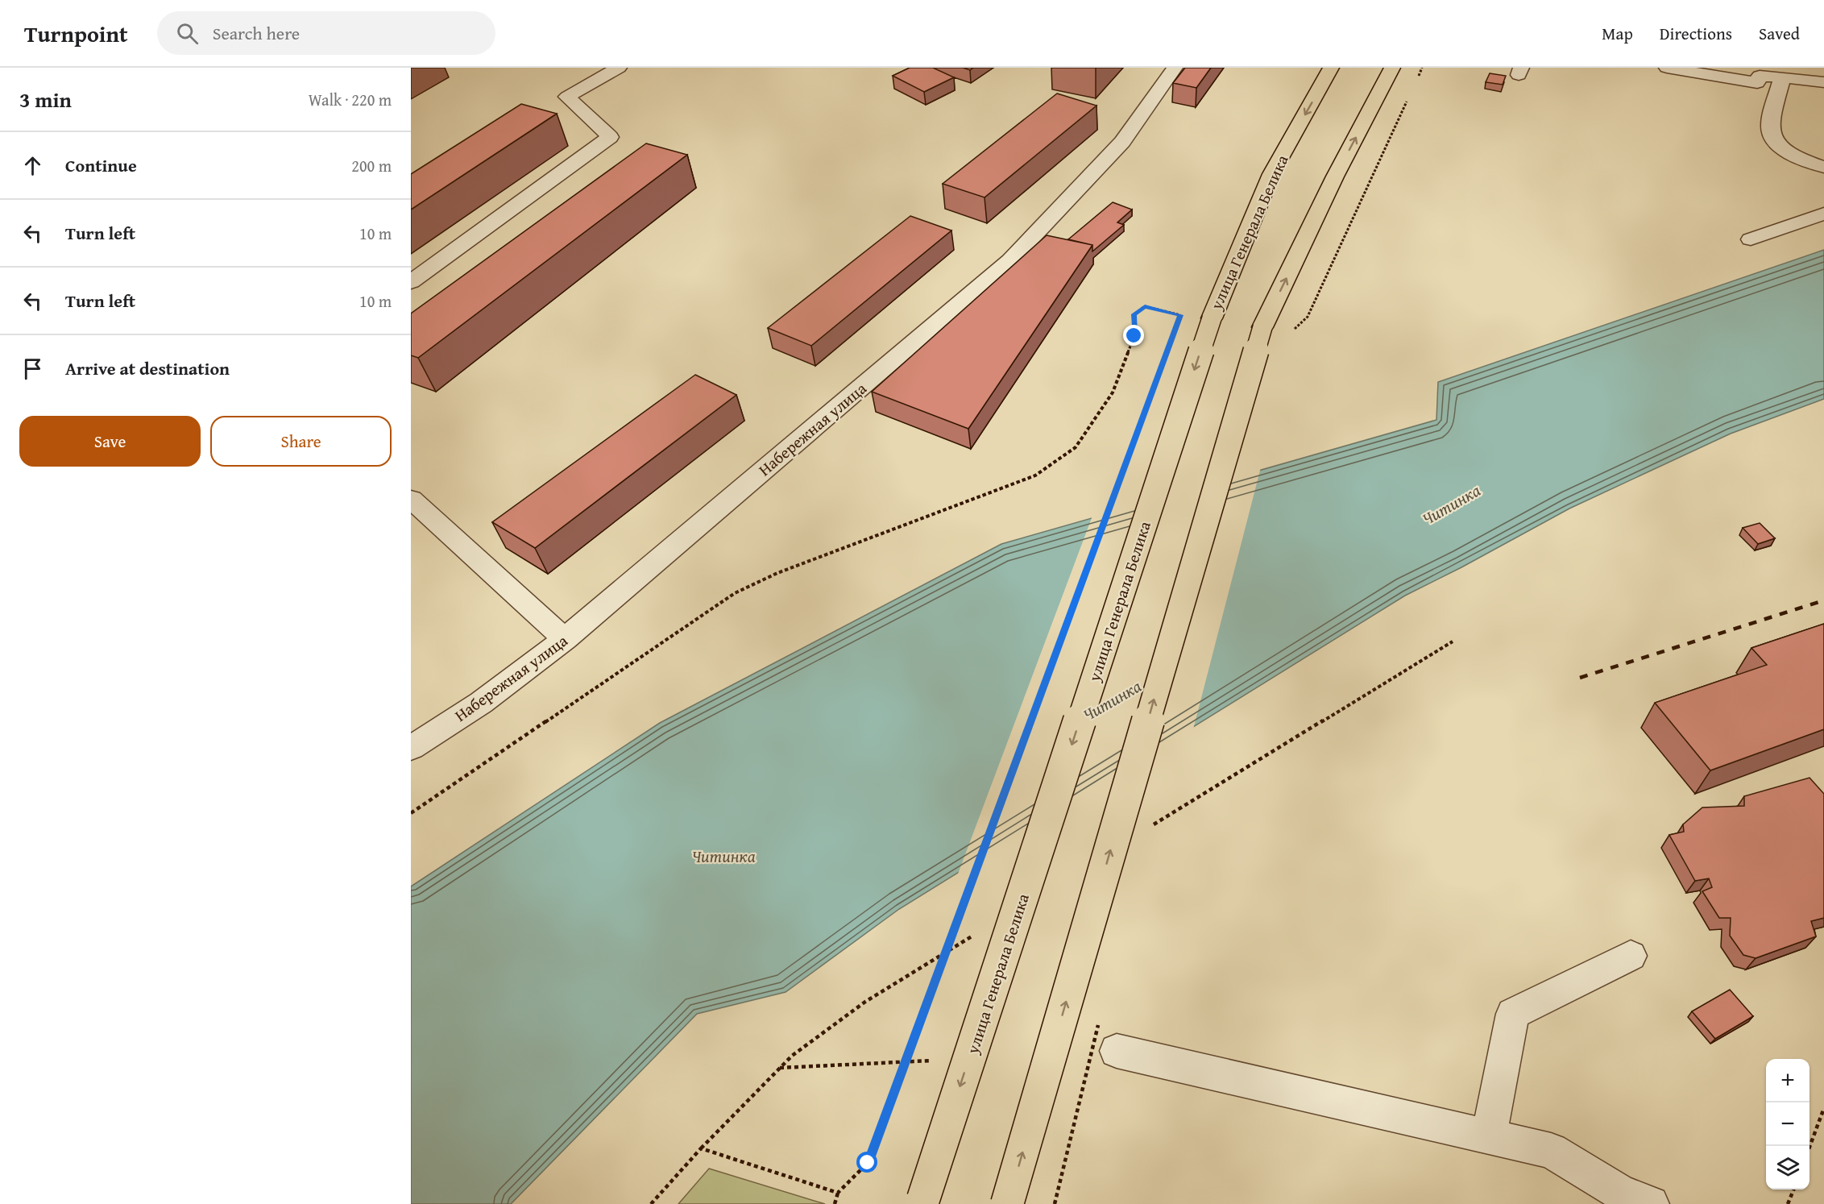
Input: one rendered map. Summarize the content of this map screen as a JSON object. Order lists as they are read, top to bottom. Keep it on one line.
{"streets":{"main road":["улица Генерала Белика"],"street":["Набережная улица"]},"water":["Читинка"],"page":{"header":"Turnpoint","search":"Search here","nav":["Map","Directions","Saved"],"heading":["3 min","Walk · 220 m"],"list":[["Continue","200 m"],["Turn left","10 m"],["Turn left","10 m"],"Arrive at destination"],"buttons":["Save","Share"],"map_buttons":["+","−"]}}
